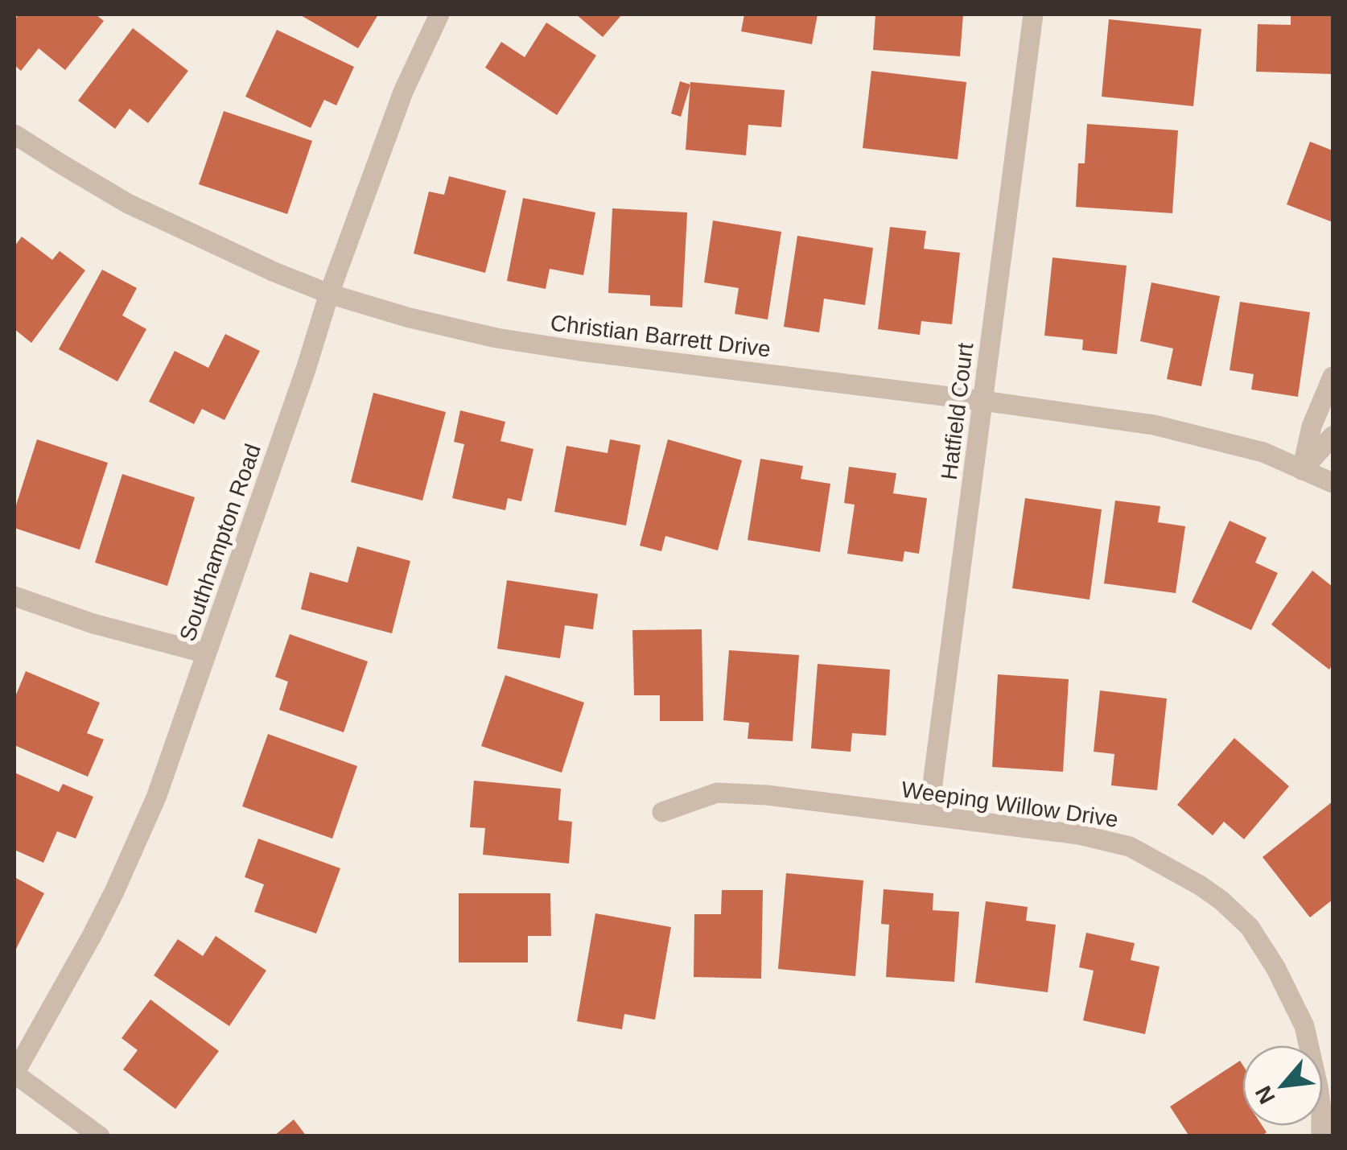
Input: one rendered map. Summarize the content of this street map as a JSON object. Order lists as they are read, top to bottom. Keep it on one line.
{"streets":{"street":["Christian Barrett Drive","Hatfield Court","Southhampton Road","Weeping Willow Drive"]},"crossings":[["Christian Barrett Drive","Hatfield Court"],["Christian Barrett Drive","Southhampton Road"],["Hatfield Court","Weeping Willow Drive"]],"north":"bottom left"}
